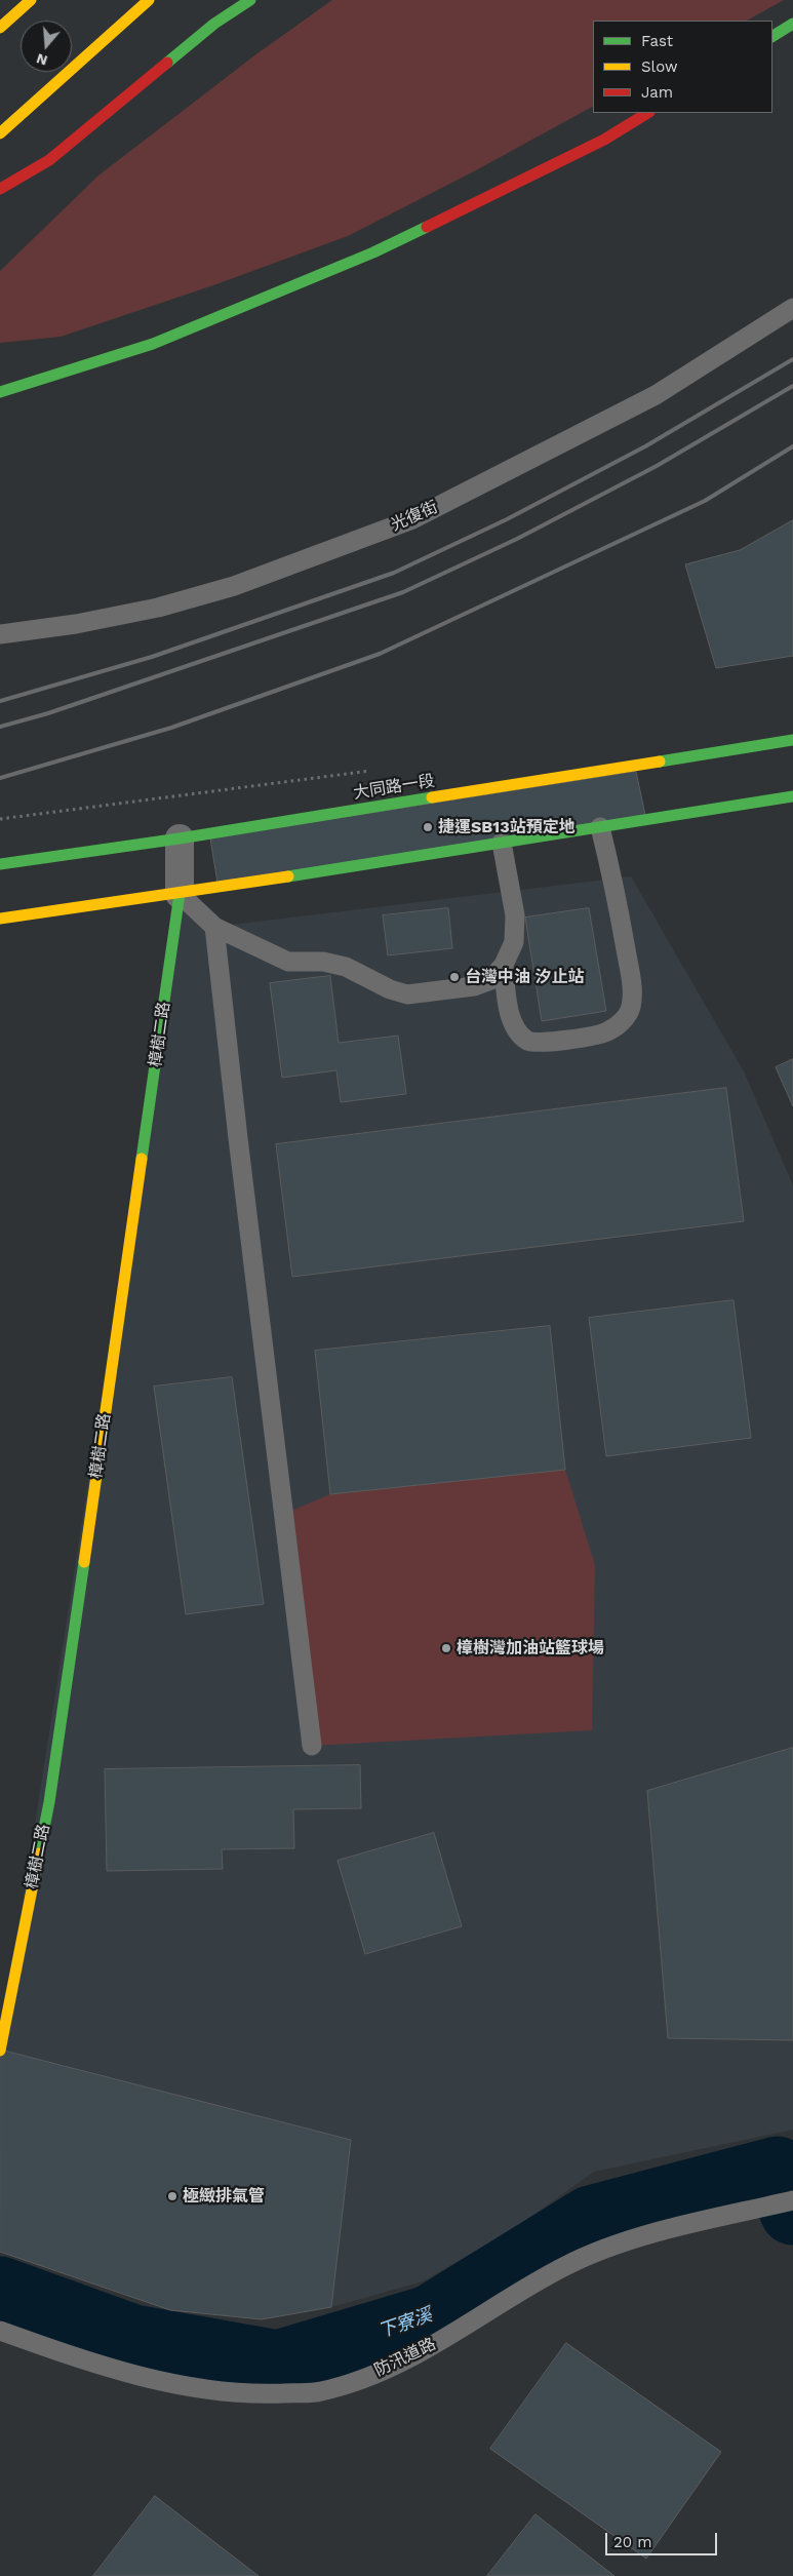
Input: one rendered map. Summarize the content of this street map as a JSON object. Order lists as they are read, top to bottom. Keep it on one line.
{"streets":{"main road":["大同路一段","樟樹二路"],"lane":["光復街","防汛道路"]},"crossings":[["大同路一段","樟樹二路"]],"water":["下寮溪"],"places":["捷運SB13站預定地","台灣中油 汐止站","樟樹灣加油站籃球場","極緻排氣管"],"legend":["Fast","Slow","Jam"],"scale_bar":"20 m","north":"bottom"}
